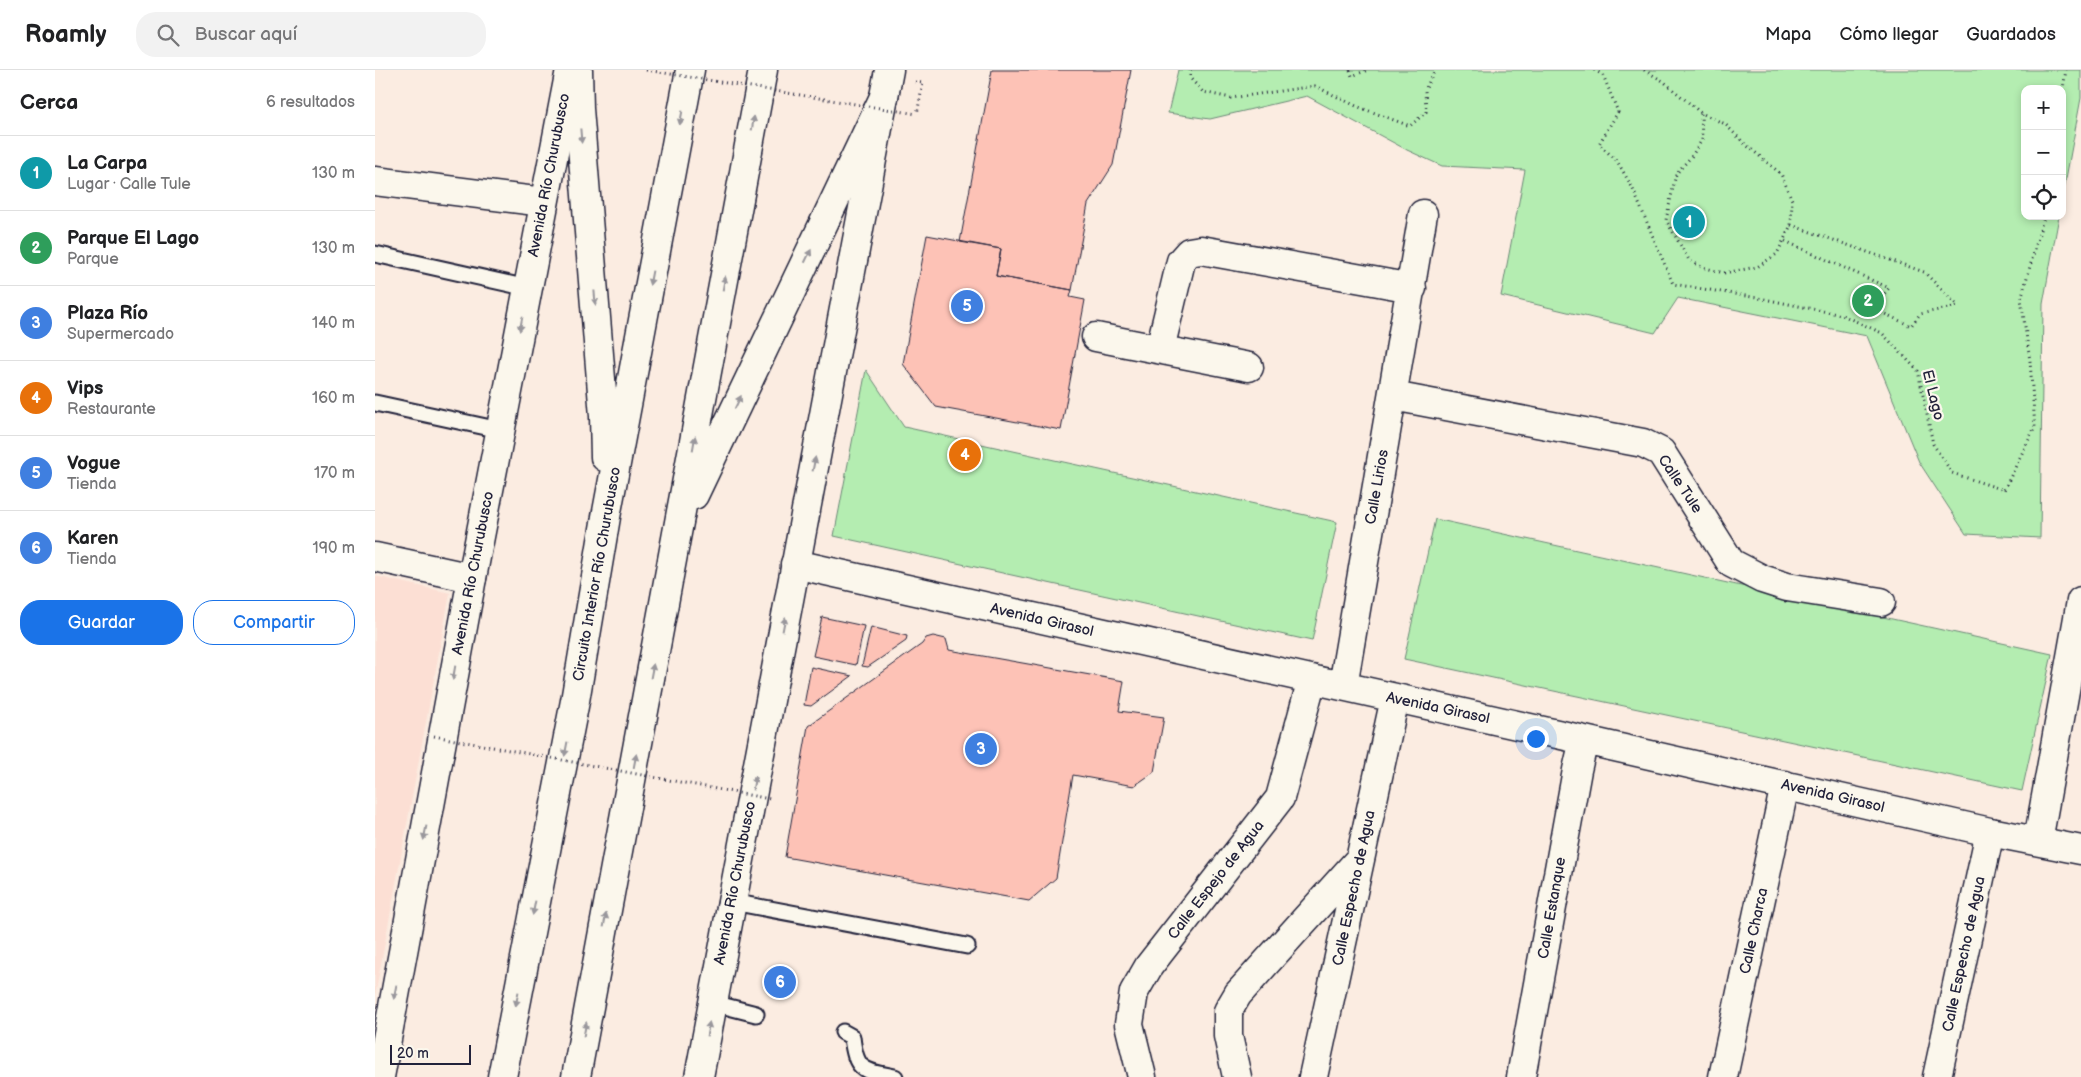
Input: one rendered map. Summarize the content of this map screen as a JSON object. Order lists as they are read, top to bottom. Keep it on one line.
{"streets":{"main road":["Avenida Río Churubusco","Calle Tule","Calle Lirios","Circuito Interior Río Churubusco","Avenida Girasol","Calle Espejo de Agua","Calle Especho de Agua","Calle Estanque","Calle Charca"],"path":["El Lago"]},"crossings":[["Avenida Río Churubusco","Avenida Girasol"],["Calle Tule","Calle Lirios"],["Calle Lirios","Avenida Girasol"],["Avenida Girasol","Calle Espejo de Agua"],["Avenida Girasol","Calle Especho de Agua"],["Avenida Girasol","Calle Estanque"],["Avenida Girasol","Calle Charca"]],"scale_bar":"20 m","page":{"header":"Roamly","search":"Buscar aquí","nav":["Mapa","Cómo llegar","Guardados"],"heading":["Cerca","6 resultados"],"map_buttons":["+","−"],"list":[{"mark":"1","name":"La Carpa","note":"Lugar · Calle Tule","value":"130 m"},{"mark":"2","name":"Parque El Lago","note":"Parque","value":"130 m"},{"mark":"3","name":"Plaza Río","note":"Supermercado","value":"140 m"},{"mark":"4","name":"Vips","note":"Restaurante","value":"160 m"},{"mark":"5","name":"Vogue","note":"Tienda","value":"170 m"},{"mark":"6","name":"Karen","note":"Tienda","value":"190 m"}],"pins":["1","2","5","4","3","6"],"buttons":["Guardar","Compartir"],"scale":"20 m"}}
